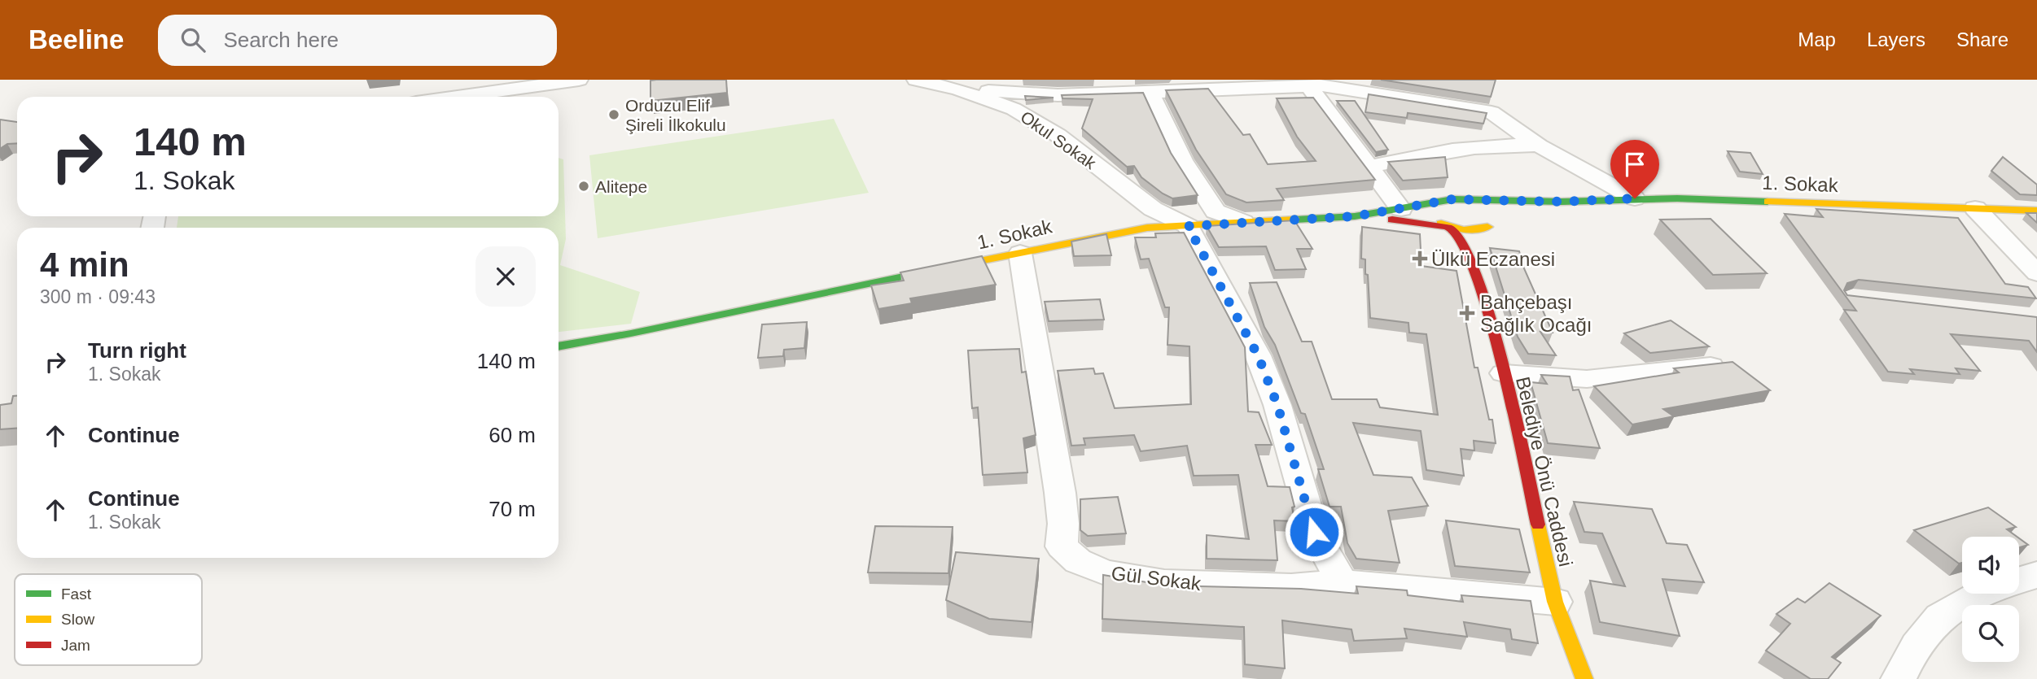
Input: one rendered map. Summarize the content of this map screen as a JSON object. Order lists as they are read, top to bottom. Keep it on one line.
{"streets":{"street":["Okul Sokak","1. Sokak","Belediye Önü Caddesi","Gül Sokak"]},"crossings":[["Okul Sokak","1. Sokak"],["1. Sokak","Gül Sokak"],["Belediye Önü Caddesi","Gül Sokak"]],"places":{"other":["Orduzu Elif Şireli İlkokulu","Alitepe"],"health":["Ülkü Eczanesi","Bahçebaşı Sağlık Ocağı"]},"legend":["Fast","Slow","Jam"],"page":{"header":"Beeline","search":"Search here","nav":["Map","Layers","Share"],"turn":["140 m","1. Sokak"],"heading":["4 min","300 m · 09:43"],"list":[{"name":"Turn right","note":"1. Sokak","value":"140 m"},{"name":"Continue","value":"60 m"},{"name":"Continue","note":"1. Sokak","value":"70 m"}]}}
